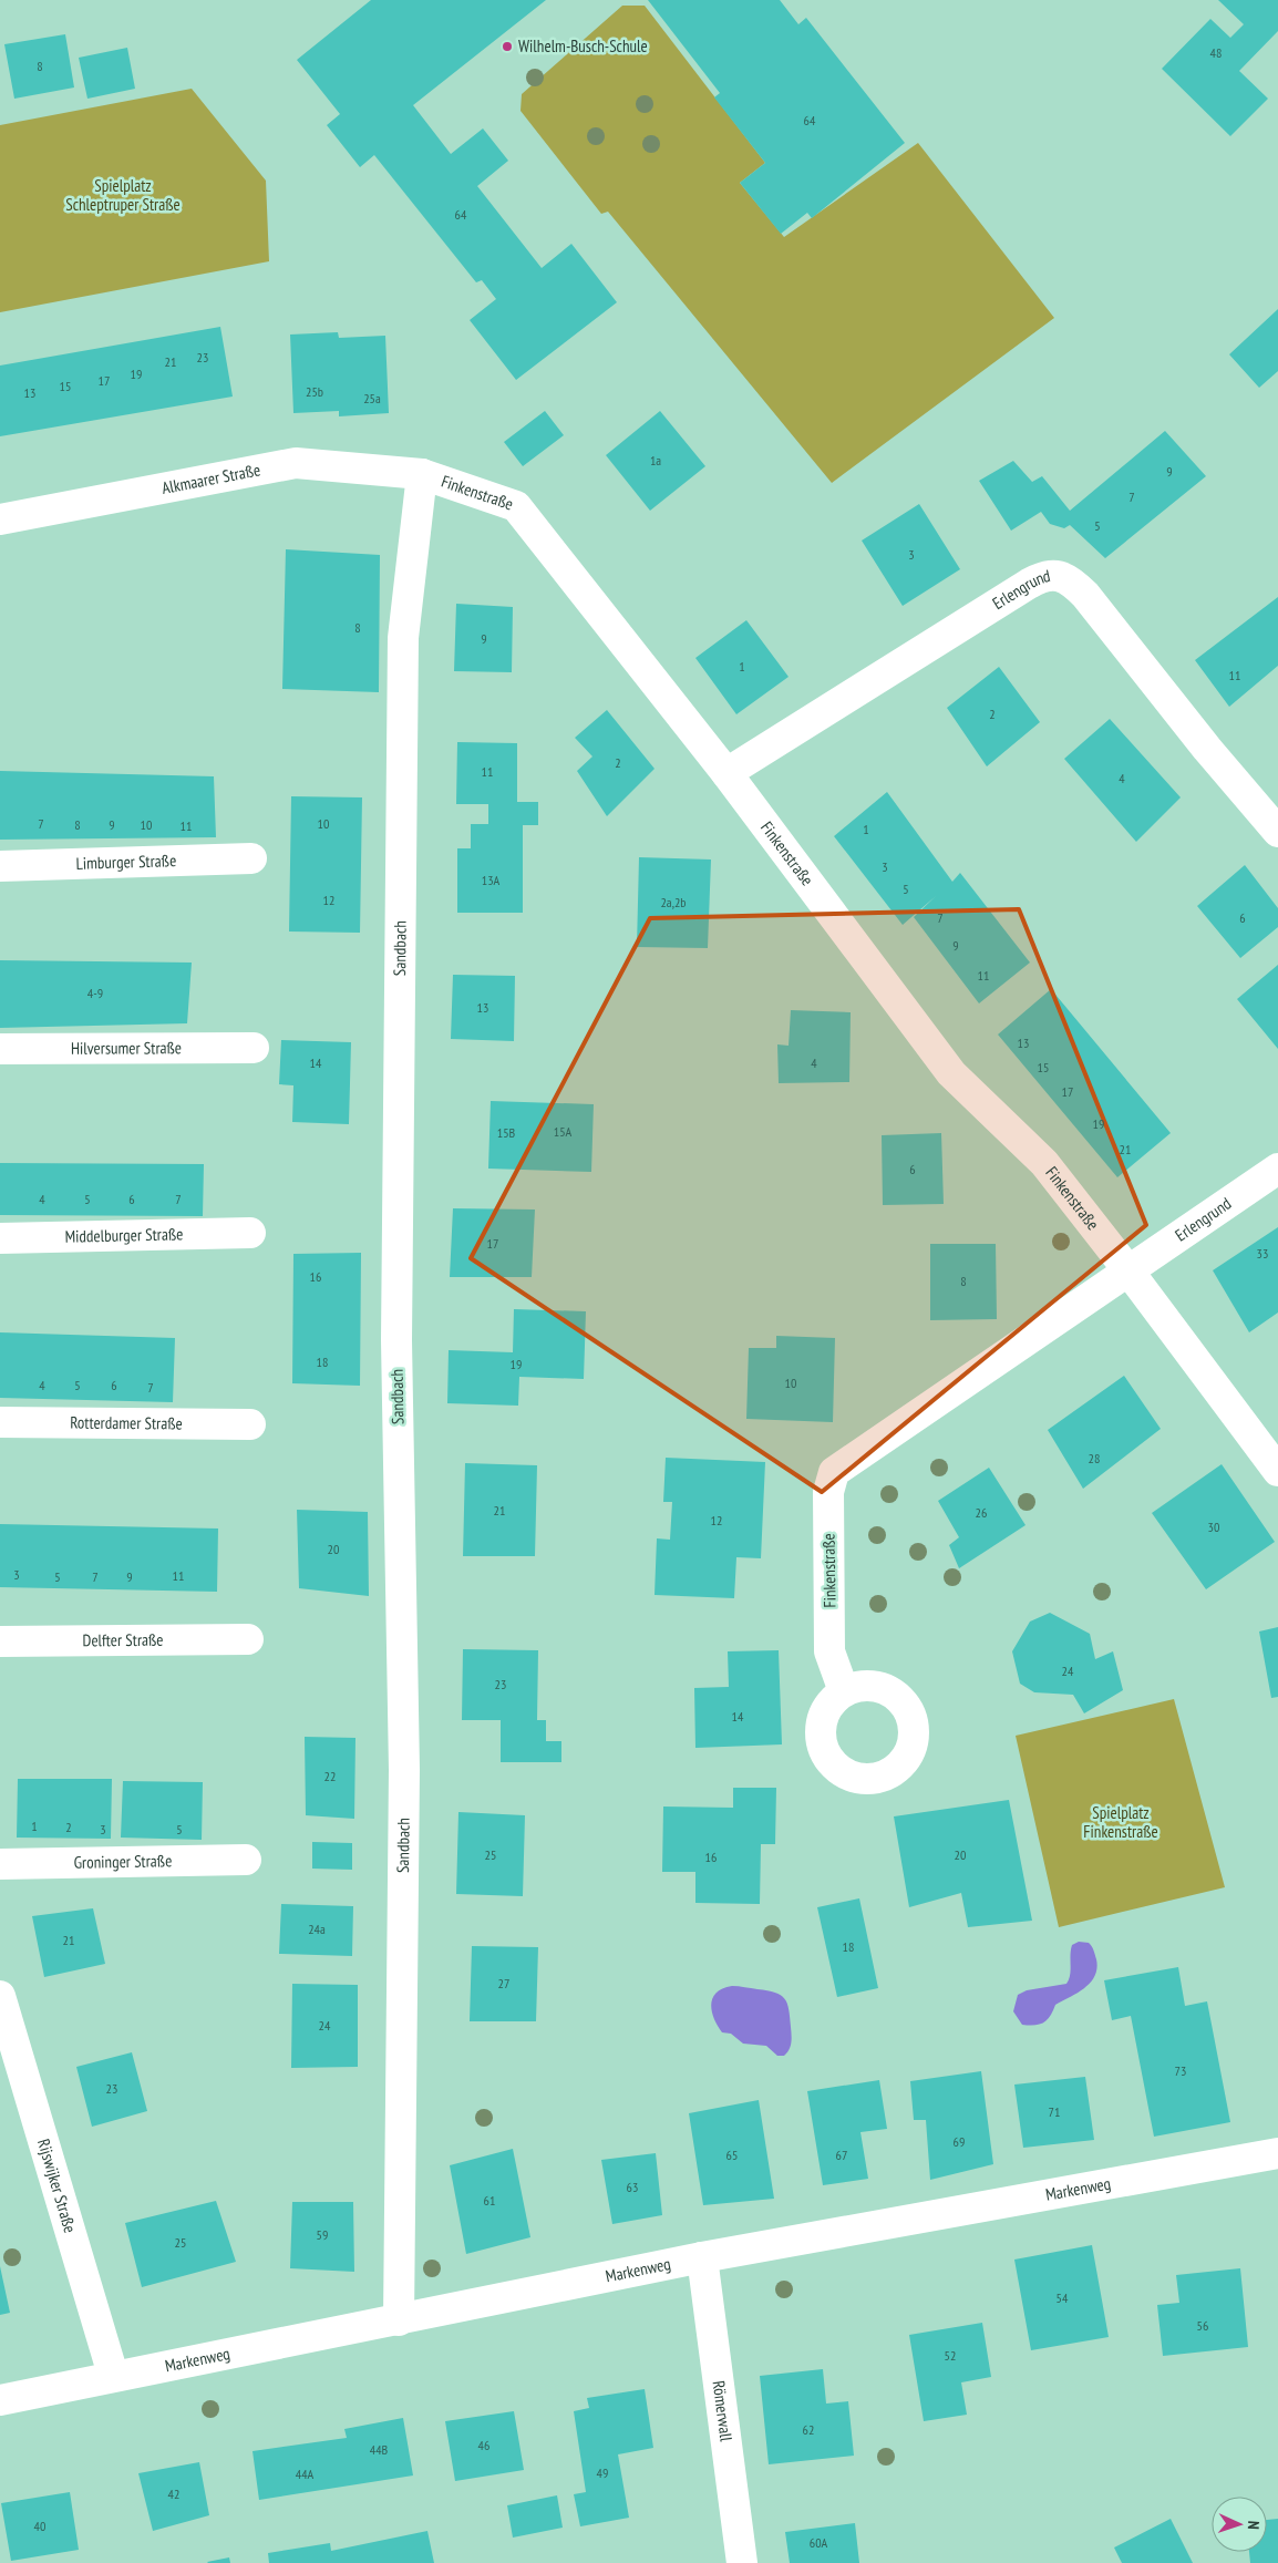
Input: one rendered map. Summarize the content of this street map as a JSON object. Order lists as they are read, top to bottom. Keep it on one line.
{"streets":{"street":["Alkmaarer Straße","Finkenstraße","Erlengrund","Limburger Straße","Sandbach","Hilversumer Straße","Middelburger Straße","Rotterdamer Straße","Delfter Straße","Groninger Straße","Rijswijker Straße","Markenweg","Römerwall"]},"crossings":[["Alkmaarer Straße","Finkenstraße"],["Alkmaarer Straße","Sandbach"],["Finkenstraße","Erlengrund"],["Finkenstraße","Sandbach"],["Sandbach","Markenweg"],["Rijswijker Straße","Markenweg"],["Markenweg","Römerwall"]],"parks":["Spielplatz Schleptruper Straße","Spielplatz Finkenstraße"],"places":["Wilhelm-Busch-Schule"],"house_numbers":["48","8","64","64","23","21","19","17","15","25b","13","25a","1a","9","7","5","3","8","9","1","11","2","2","11","4","7","10","8","9","10","11","1","3","13A","5","12","2a,2b","7","6","9","11","4-9","13","13","14","4","15","17","19","15A","15B","21","6","4","5","6","7","17","33","16","8","18","19","10","4","5","6","7","28","21","26","12","30","20","3","11","5","7","9","24","23","14","22","1","2","3","5","25","20","16","24a","21","18","27","24","73","23","71","69","65","67","63","61","59","25","54","56","52","62","46","44B","49","44A","42","40","60A"],"north":"right"}
